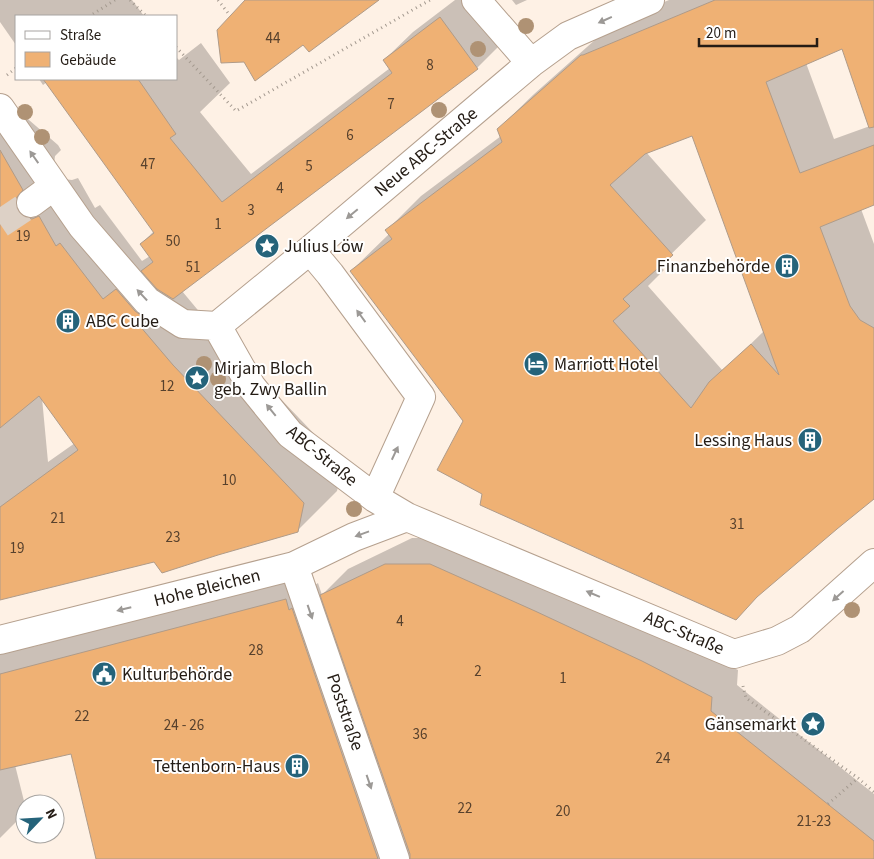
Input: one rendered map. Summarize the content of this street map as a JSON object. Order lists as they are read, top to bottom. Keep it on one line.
{"streets":{"street":["Neue ABC-Straße","ABC-Straße","Hohe Bleichen","Poststraße"]},"crossings":[["Neue ABC-Straße","ABC-Straße"],["ABC-Straße","Hohe Bleichen"],["Hohe Bleichen","Poststraße"]],"one_way":["Neue ABC-Straße","ABC-Straße","Hohe Bleichen","Poststraße"],"places":{"place":["Julius Löw","Mirjam Bloch geb. Zwy Ballin","Gänsemarkt"],"building":["Finanzbehörde","ABC Cube","Lessing Haus","Tettenborn-Haus"],"hotel":["Marriott Hotel"],"public building":["Kulturbehörde"]},"house_numbers":["44","8","7","6","47","5","4","3","1","19","50","51","12","10","21","31","23","19","4","28","2","1","22","24 - 26","36","24","22","20","21-23"],"legend":["Straße","Gebäude"],"scale_bar":"20 m","north":"top right"}
